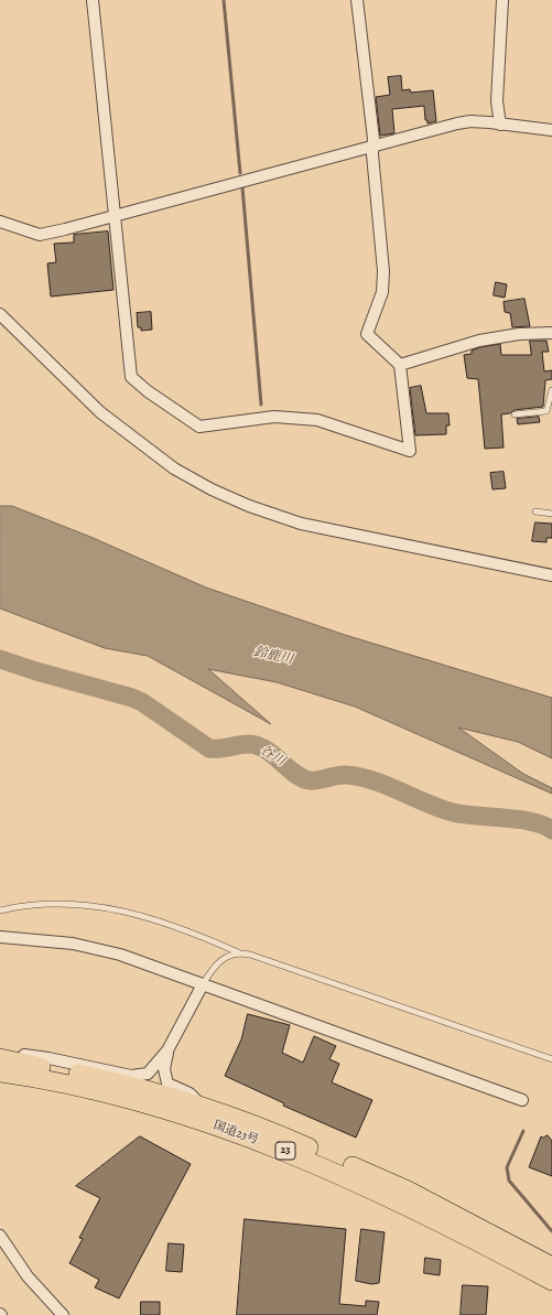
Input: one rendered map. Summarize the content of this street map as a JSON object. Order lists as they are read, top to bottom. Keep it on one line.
{"streets":{"highway":["国道23号","23"]},"water":["鈴鹿川","谷川"]}
